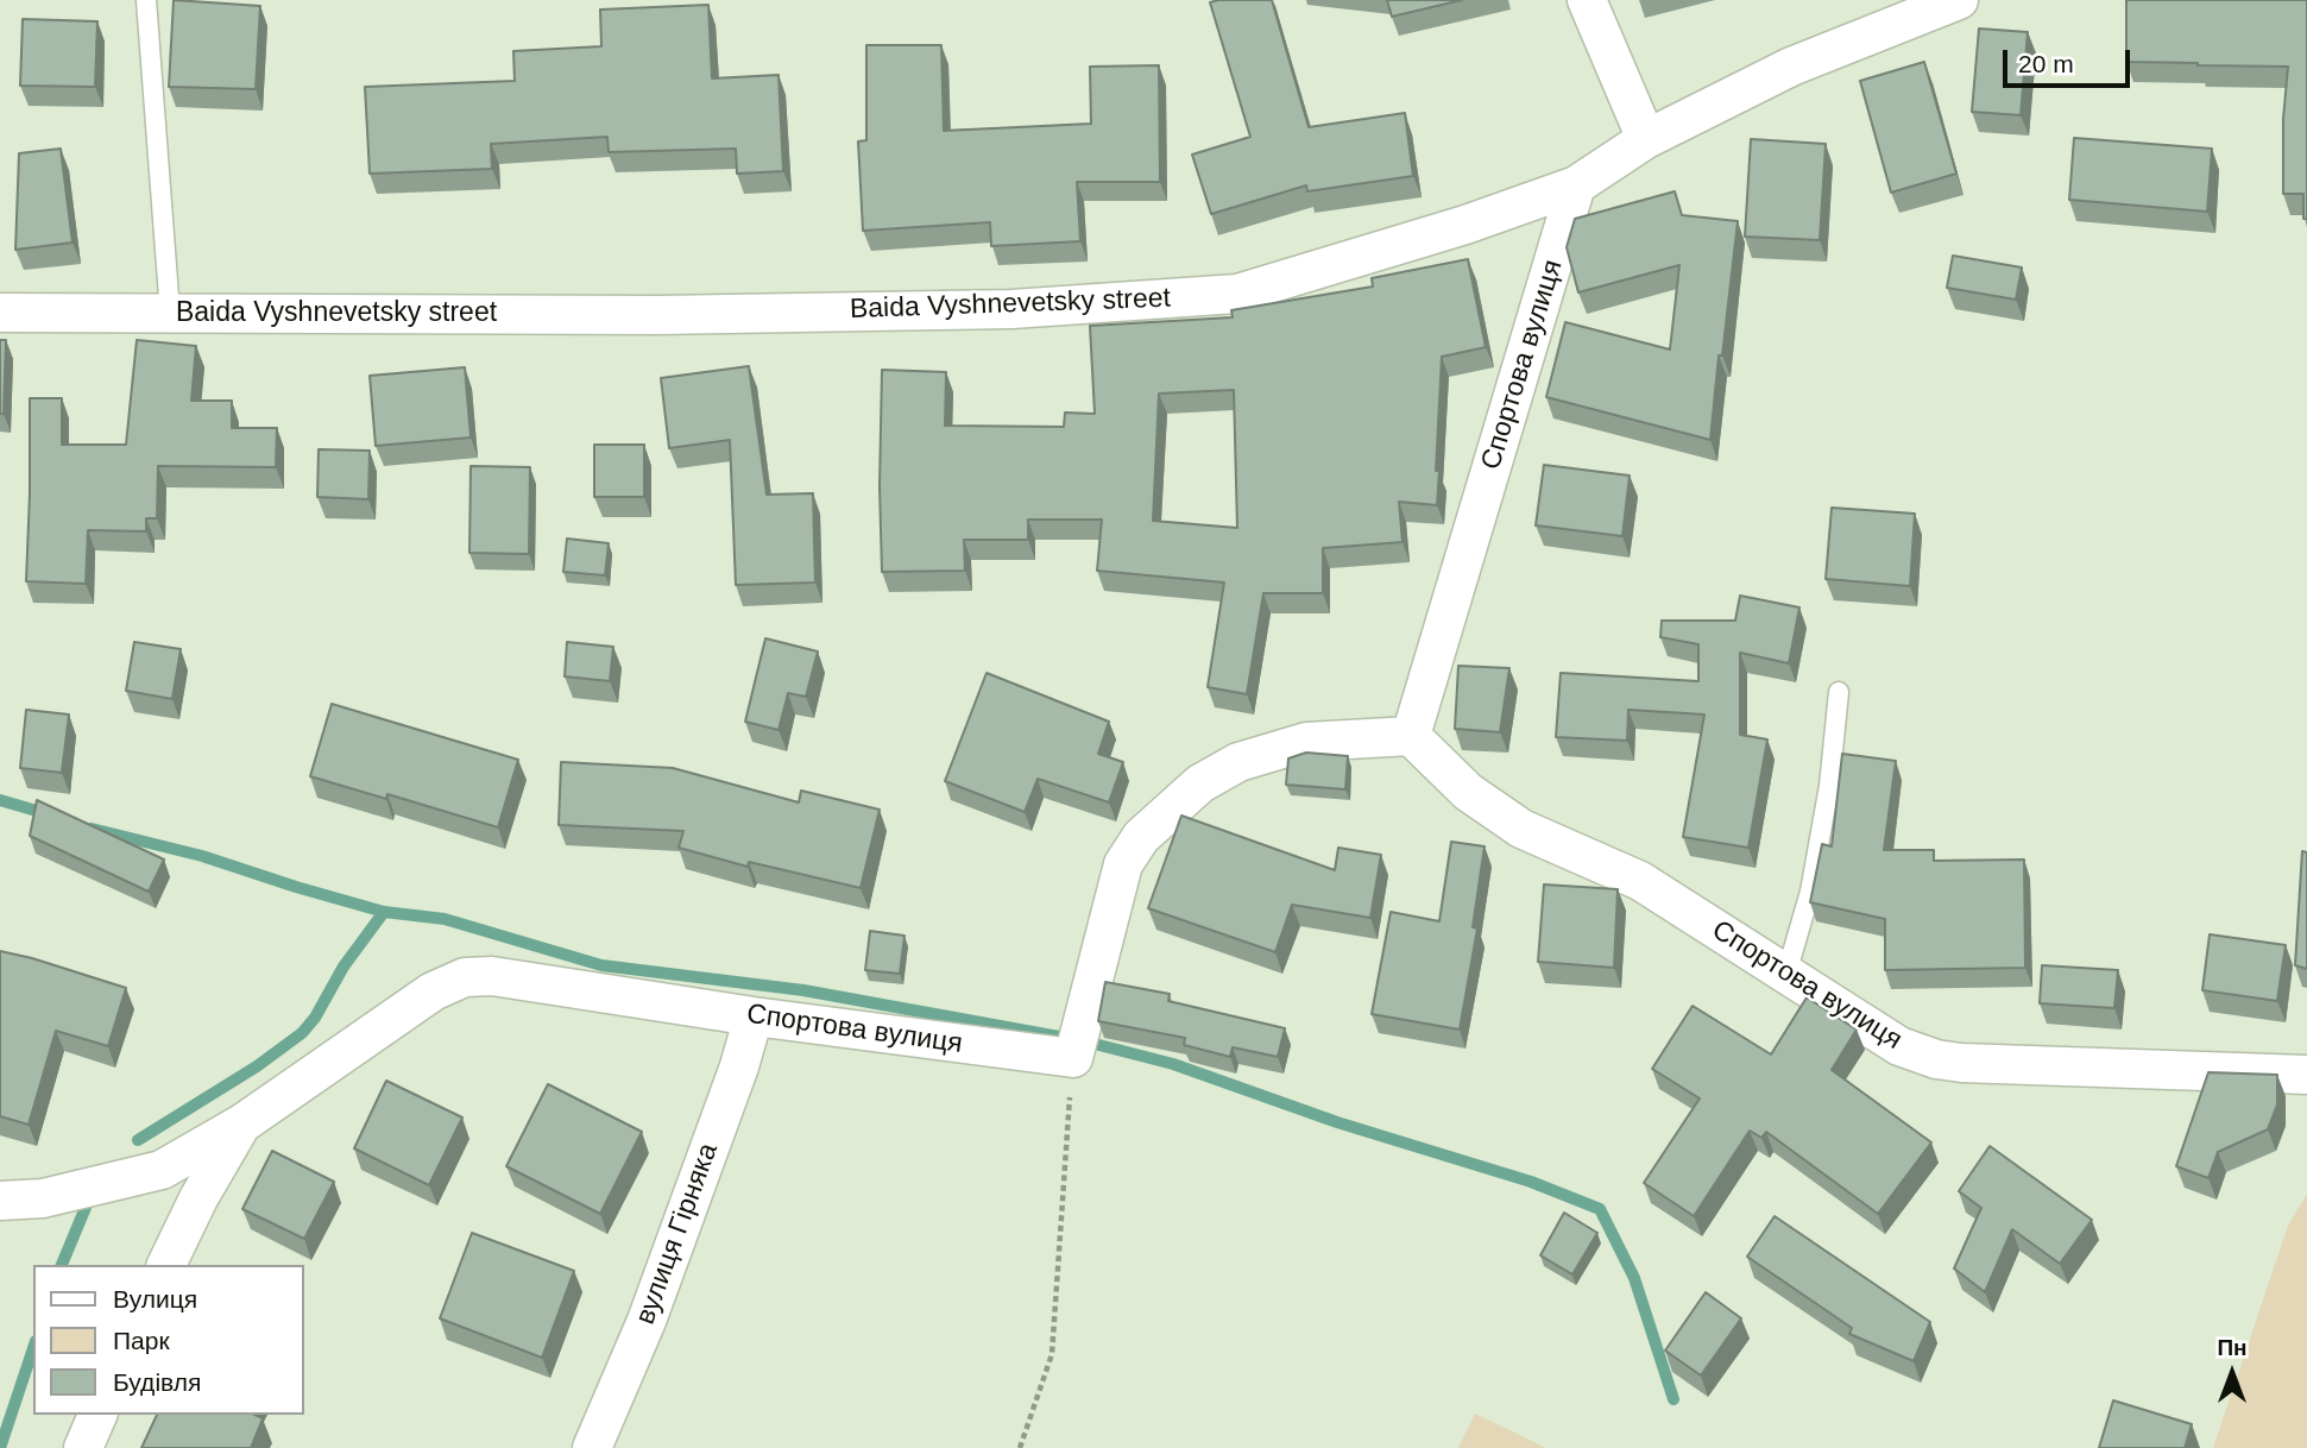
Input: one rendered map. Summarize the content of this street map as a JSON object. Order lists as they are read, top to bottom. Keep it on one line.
{"streets":{"street":["Baida Vyshnevetsky street","Спортова вулиця","вулиця Гірняка"]},"crossings":[["Baida Vyshnevetsky street","Спортова вулиця"],["Спортова вулиця","вулиця Гірняка"]],"legend":["Вулиця","Парк","Будівля"],"scale_bar":"20 m","north":"top"}
